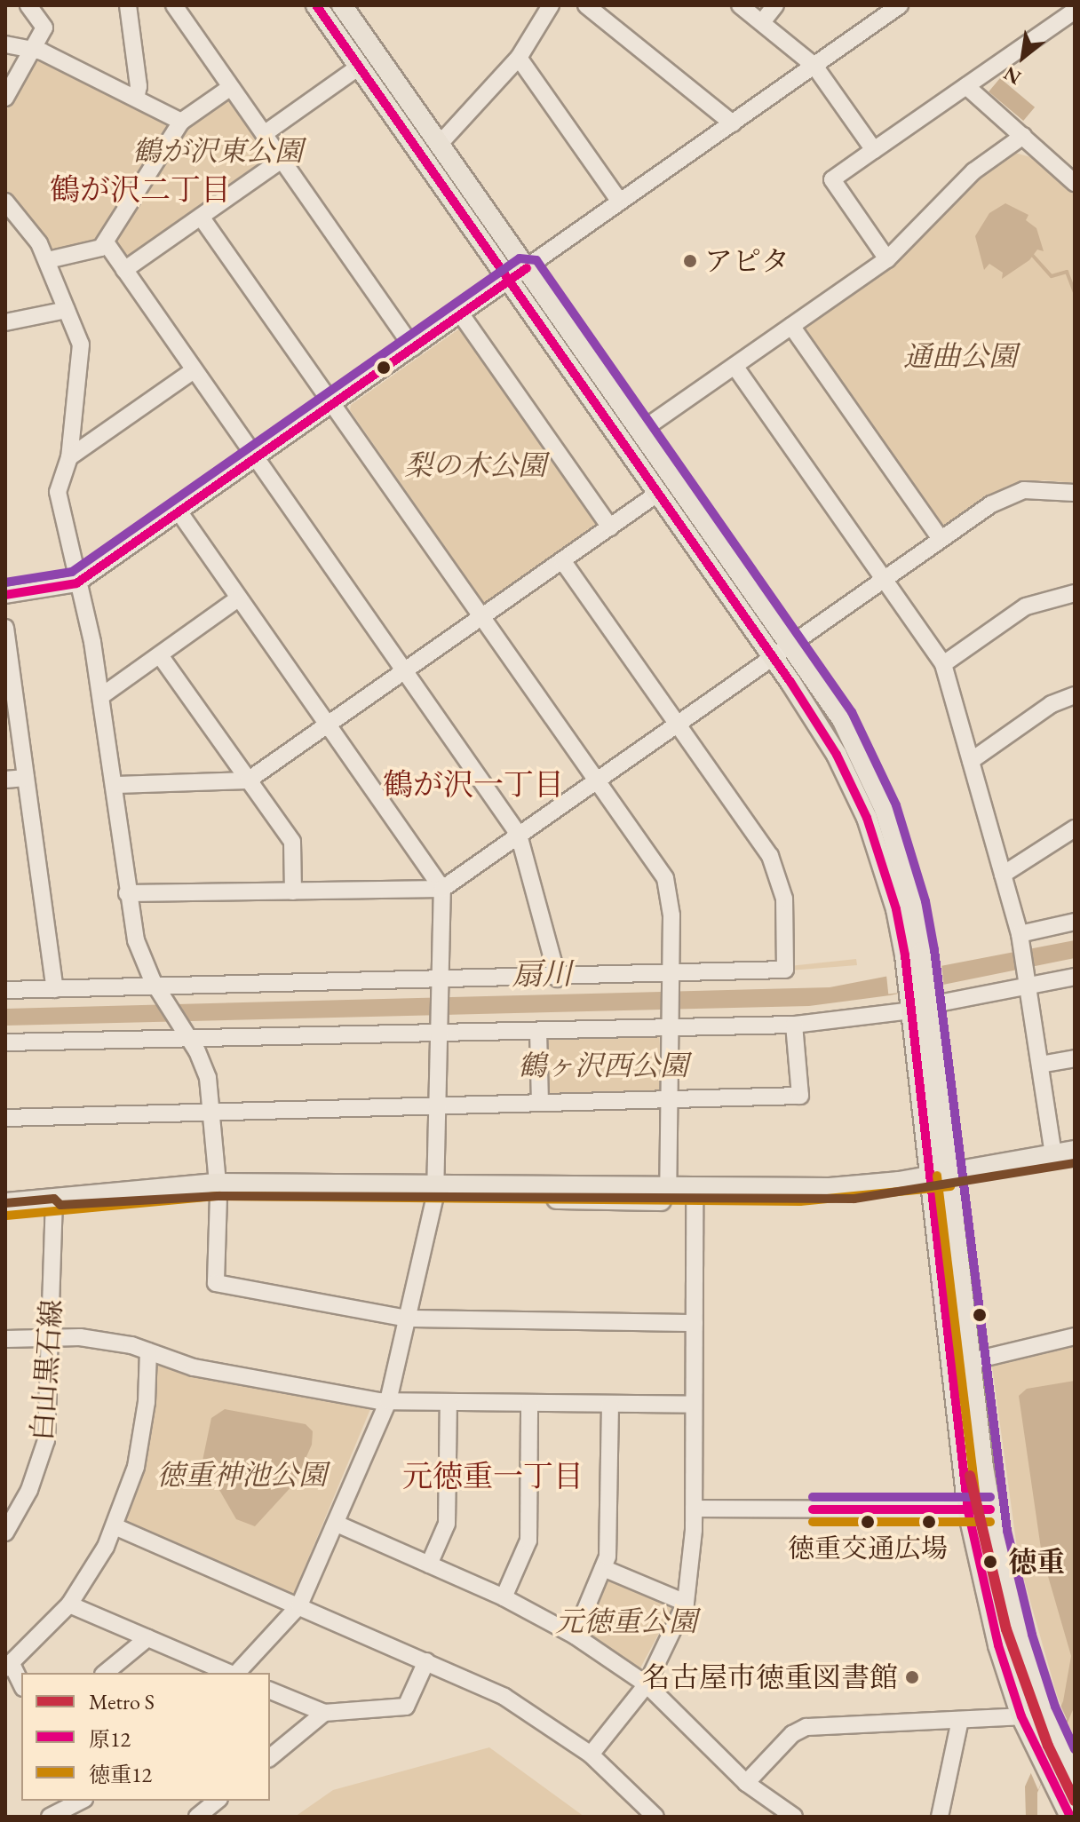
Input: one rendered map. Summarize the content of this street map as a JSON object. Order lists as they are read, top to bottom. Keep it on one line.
{"streets":{"street":["白山黒石線"]},"districts":["鶴が沢二丁目","鶴が沢一丁目","元徳重一丁目"],"water":["扇川"],"parks":["鶴が沢東公園","通曲公園","梨の木公園","鶴ヶ沢西公園","徳重神池公園","元徳重公園"],"places":["アピタ","徳重交通広場","徳重","名古屋市徳重図書館"],"lines":["transit line 原12","transit line 徳重12","metro line S"],"legend":["Metro S","原12","徳重12"],"north":"bottom left"}
